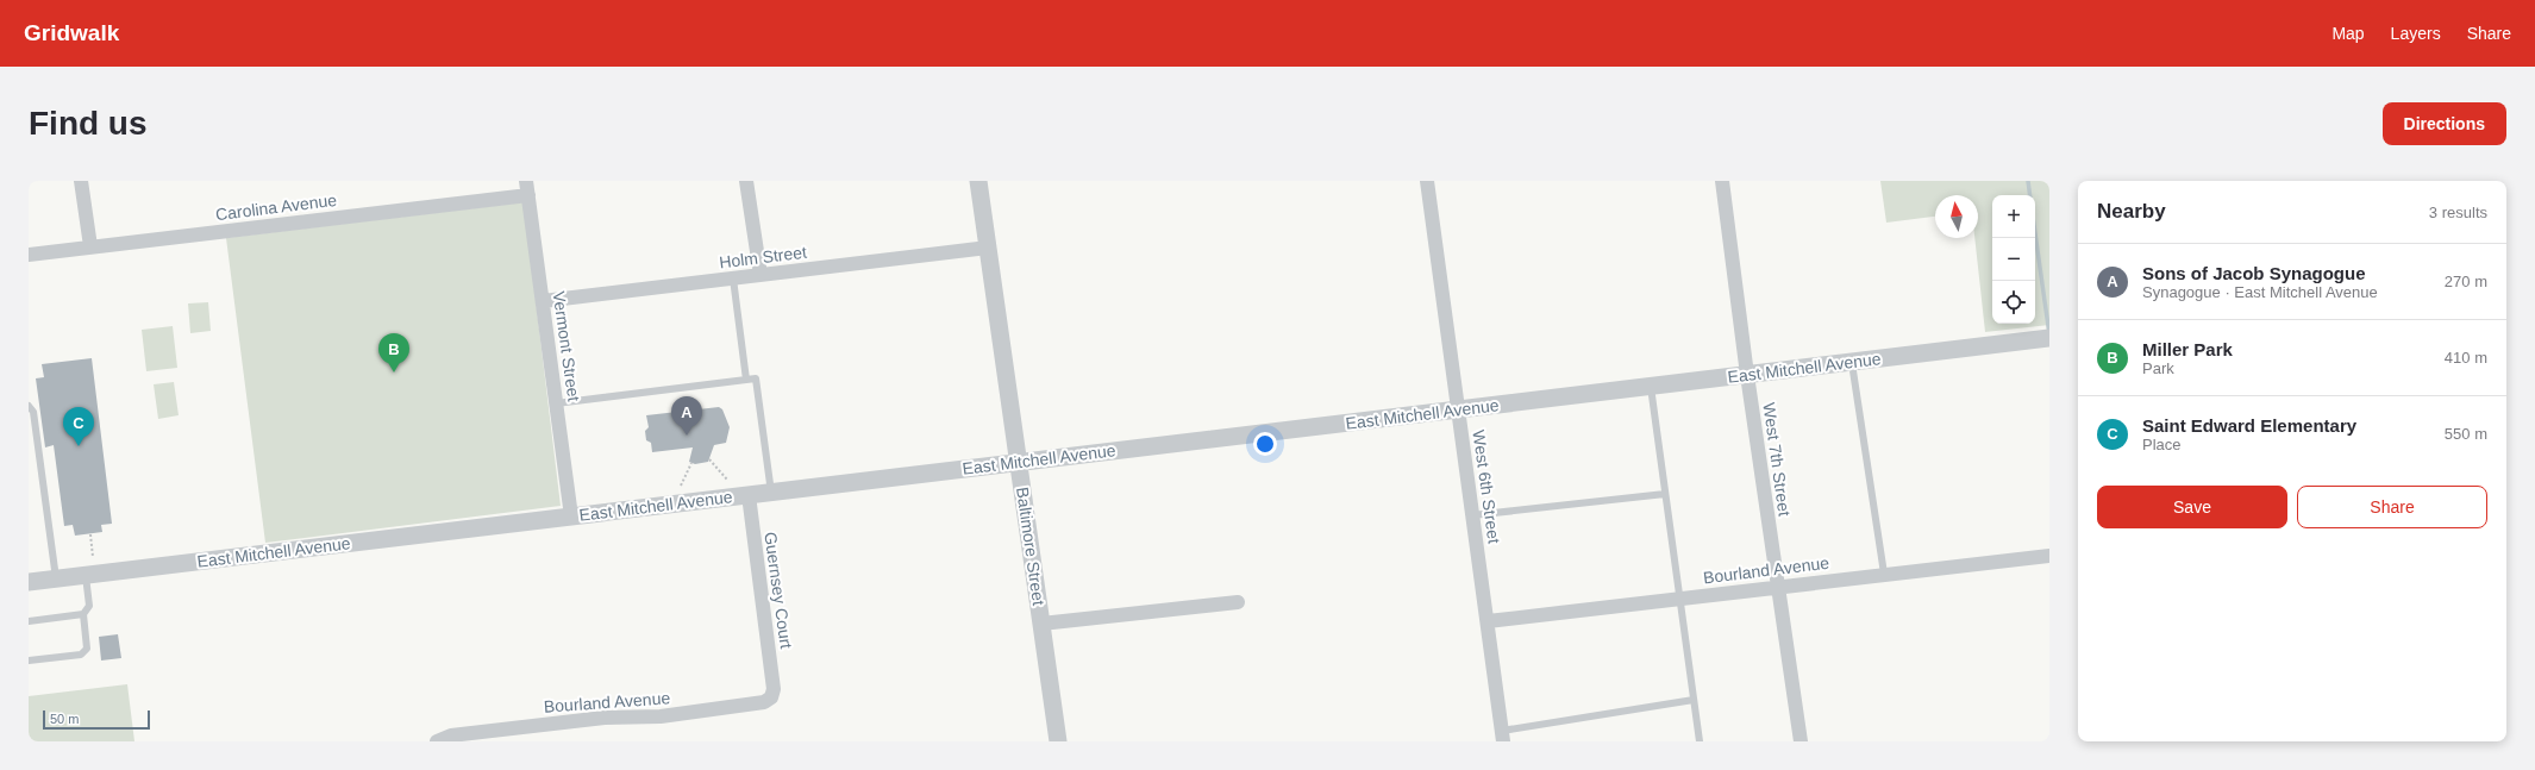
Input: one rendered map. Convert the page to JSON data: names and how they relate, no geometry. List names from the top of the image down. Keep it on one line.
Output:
{"streets":{"street":["Carolina Avenue","Holm Street","Vermont Street","East Mitchell Avenue","West 7th Street","West 6th Street","Baltimore Street","Bourland Avenue","Guernsey Court"]},"crossings":[["Carolina Avenue","Vermont Street"],["Holm Street","Vermont Street"],["Holm Street","Baltimore Street"],["Vermont Street","East Mitchell Avenue"],["East Mitchell Avenue","West 7th Street"],["East Mitchell Avenue","West 6th Street"],["East Mitchell Avenue","Baltimore Street"],["East Mitchell Avenue","Guernsey Court"],["West 7th Street","Bourland Avenue"],["West 6th Street","Bourland Avenue"],["Bourland Avenue","Guernsey Court"]],"scale_bar":"50 m","north":"top","page":{"header":"Gridwalk","nav":["Map","Layers","Share"],"buttons":["Directions",["Save","Share"]],"title":"Find us","heading":["Nearby","3 results"],"map_buttons":["+","−"],"list":[{"mark":"A","name":"Sons of Jacob Synagogue","note":"Synagogue · East Mitchell Avenue","value":"270 m"},{"mark":"B","name":"Miller Park","note":"Park","value":"410 m"},{"mark":"C","name":"Saint Edward Elementary","note":"Place","value":"550 m"}],"pins":["B","A","C"],"scale":"50 m"}}
